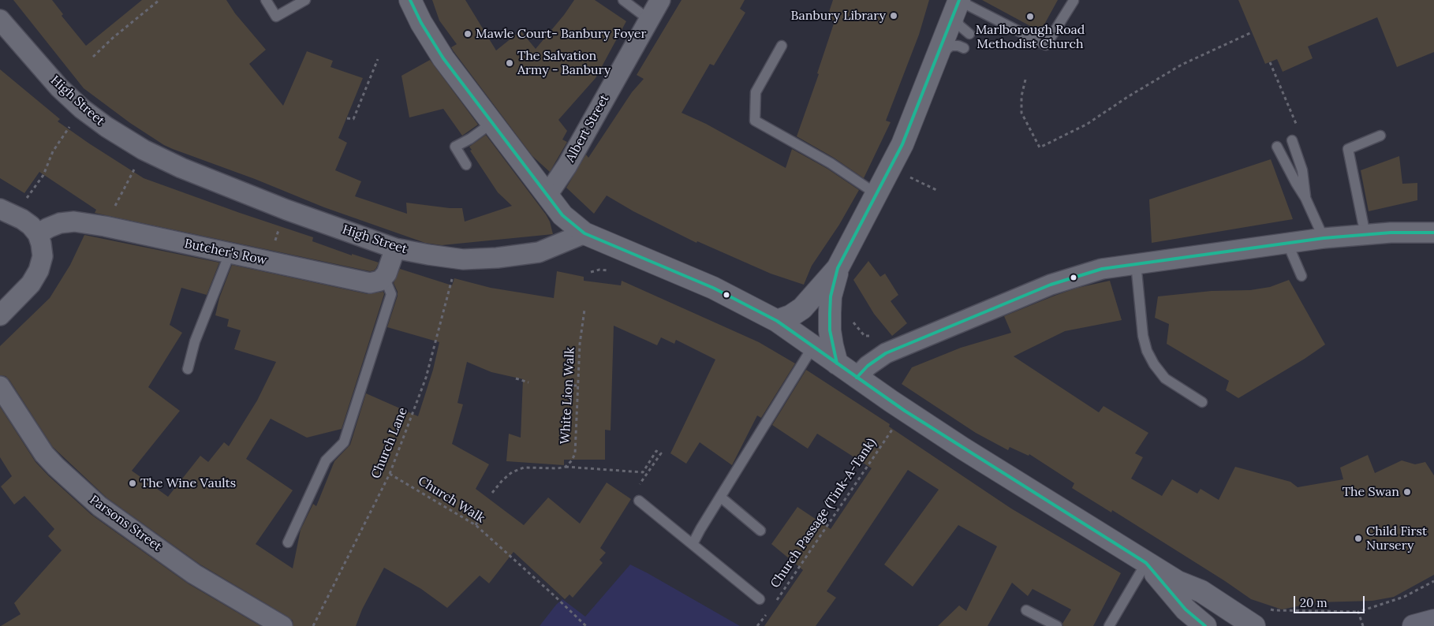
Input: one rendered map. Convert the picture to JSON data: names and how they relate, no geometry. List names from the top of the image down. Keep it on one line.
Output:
{"streets":{"street":["High Street","Albert Street","Butcher's Row","Parsons Street"],"path":["White Lion Walk","Church Lane","Church Walk","Church Passage (Tink-A-Tank)"]},"crossings":[["High Street","Church Lane"],["Church Lane","Church Walk"]],"places":["Banbury Library","Marlborough Road Methodist Church","Mawle Court- Banbury Foyer","The Salvation Army - Banbury","The Wine Vaults","The Swan","Child First Nursery"],"scale_bar":"20 m"}
